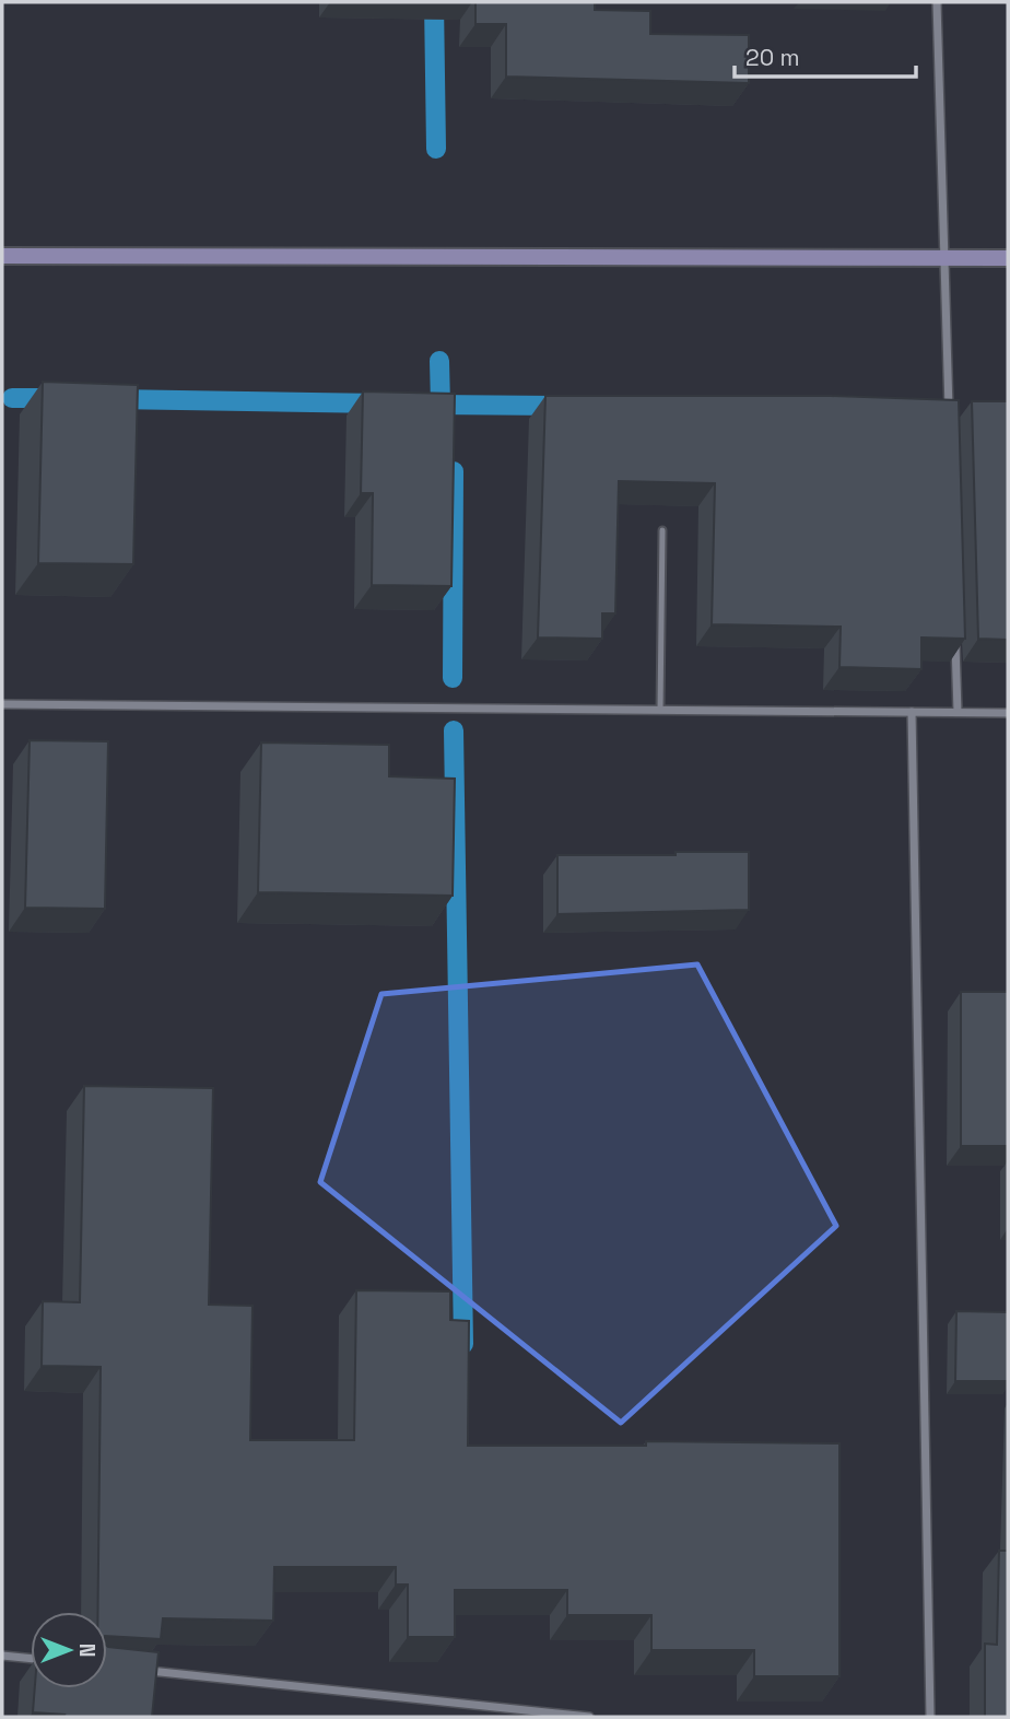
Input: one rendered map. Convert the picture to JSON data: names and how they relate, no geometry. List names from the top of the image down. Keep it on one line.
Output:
{"scale_bar":"20 m","north":"right"}
